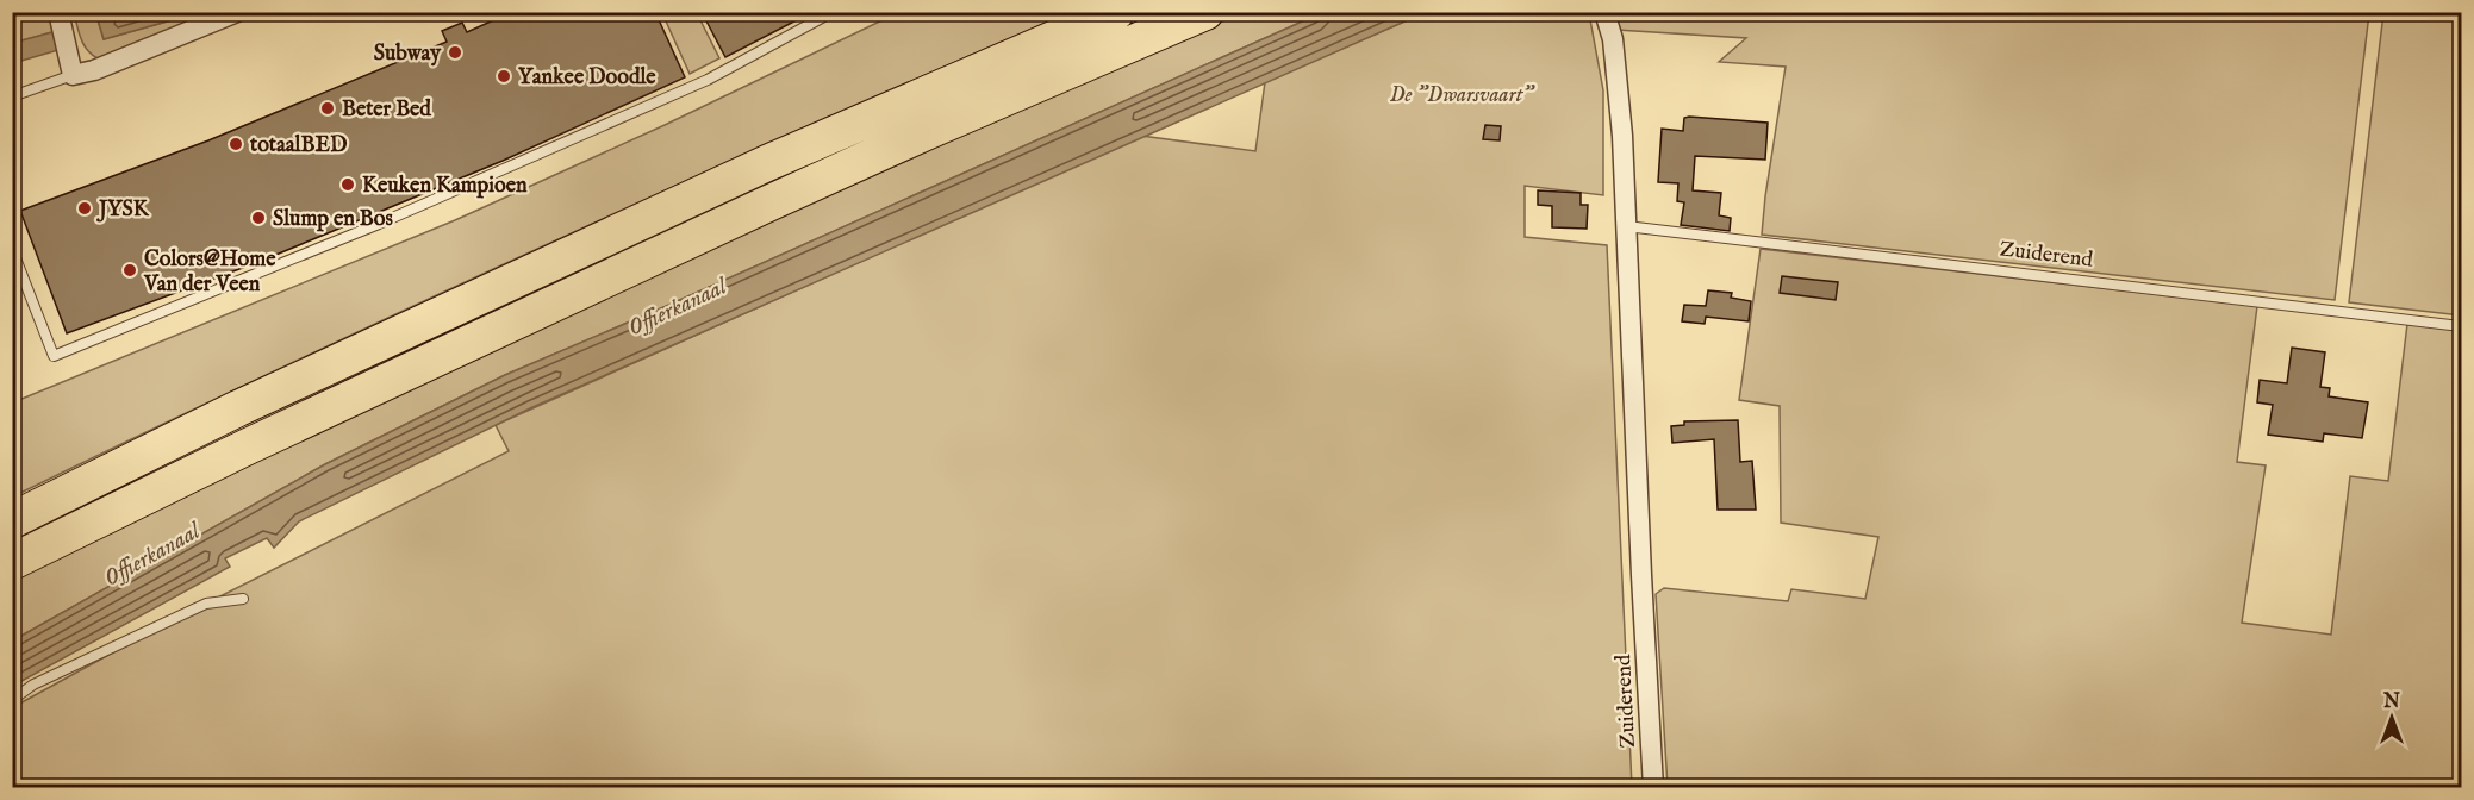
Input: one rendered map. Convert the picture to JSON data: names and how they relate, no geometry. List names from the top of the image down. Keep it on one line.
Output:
{"streets":{"street":["Zuiderend"]},"water":["Offierkanaal"],"parks":["De \"Dwarsvaart\""],"places":["Subway","Yankee Doodle","Beter Bed","totaalBED","Keuken Kampioen","JYSK","Slump en Bos","Colors@Home Van der Veen"],"north":"top"}
